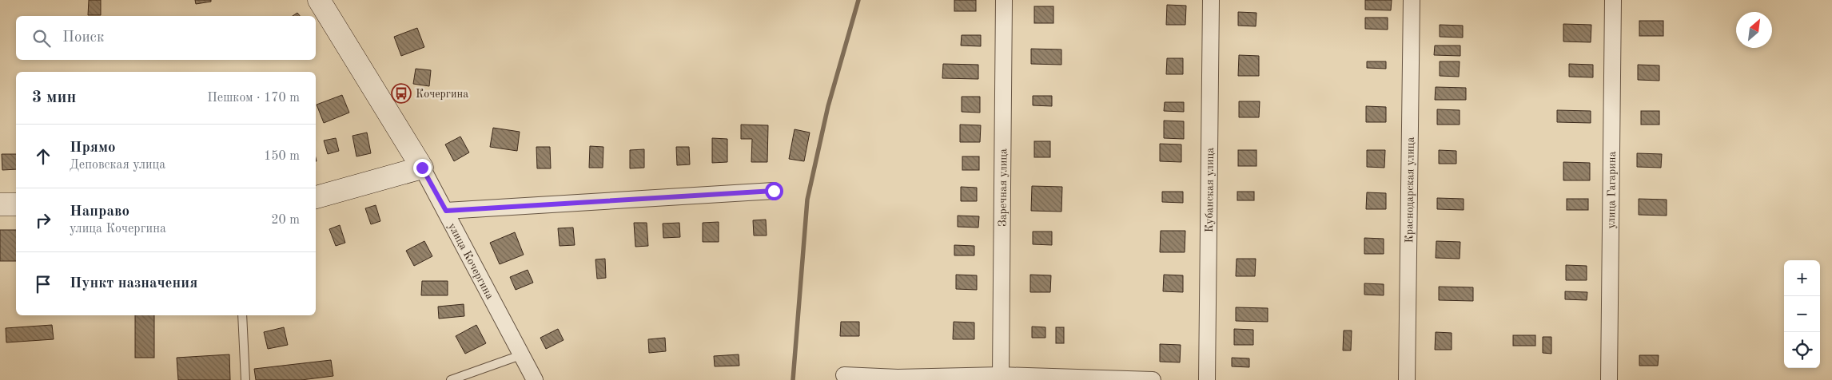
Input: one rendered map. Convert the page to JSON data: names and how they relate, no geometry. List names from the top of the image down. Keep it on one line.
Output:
{"streets":{"street":["Заречная улица","Кубанская улица","Краснодарская улица","улица Гагарина","улица Кочергина"]},"places":{"bus stop":["Кочергина"]},"north":"top right","page":{"search":"Поиск","heading":["3 мин","Пешком · 170 m"],"list":[["Прямо","Деповская улица","150 m"],["Направо","улица Кочергина","20 m"],"Пункт назначения"],"map_buttons":["+","−"]}}
